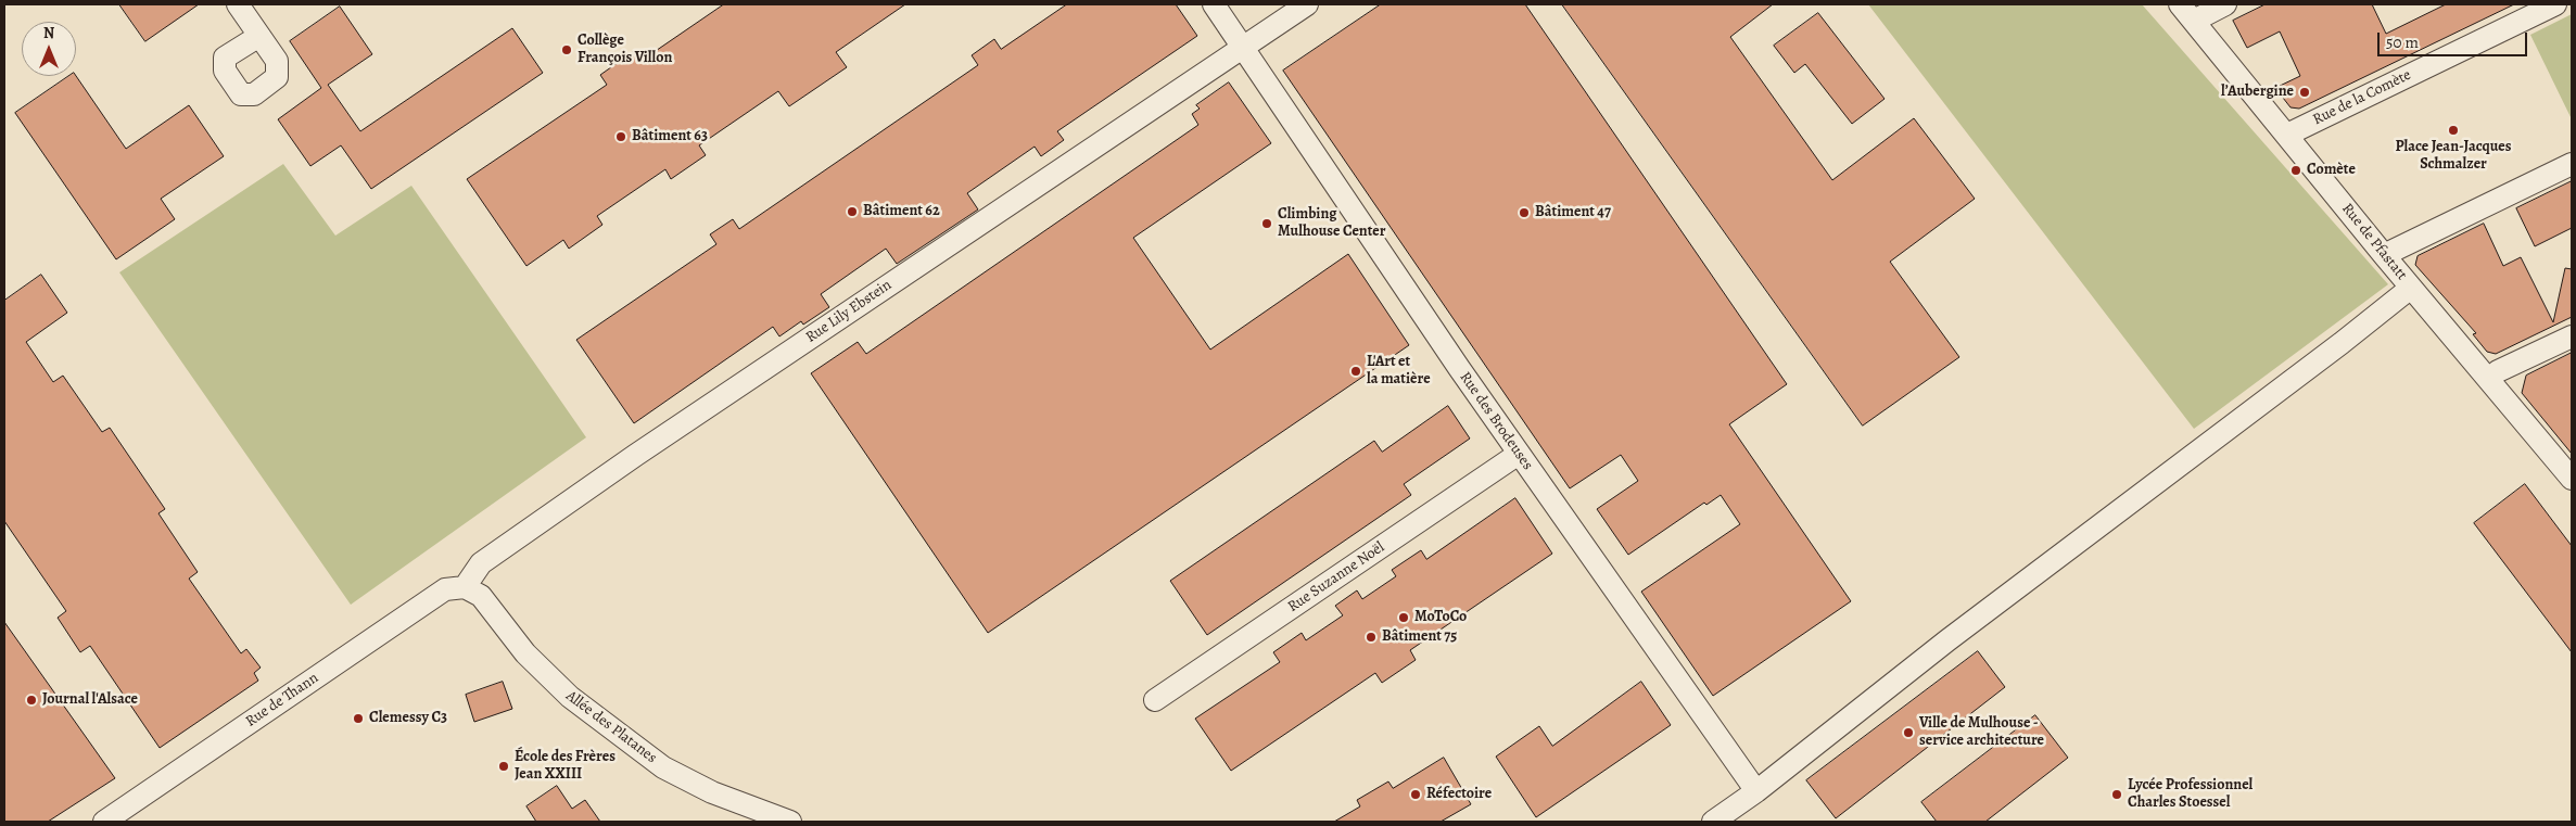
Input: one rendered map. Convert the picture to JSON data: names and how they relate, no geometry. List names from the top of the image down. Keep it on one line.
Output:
{"streets":{"street":["Rue de la Comète","Rue de Pfastatt","Rue Lily Ebstein","Rue des Brodeuses","Rue Suzanne Noël","Rue de Thann","Allée des Platanes"]},"crossings":[["Rue de la Comète","Rue de Pfastatt"],["Rue Lily Ebstein","Rue des Brodeuses"],["Rue Lily Ebstein","Rue de Thann"],["Rue Lily Ebstein","Allée des Platanes"],["Rue des Brodeuses","Rue Suzanne Noël"],["Rue de Thann","Allée des Platanes"]],"places":["Collège François Villon","l’Aubergine","Place Jean-Jacques Schmalzer","Bâtiment 63","Comète","Bâtiment 62","Bâtiment 47","Climbing Mulhouse Center","L'Art et la matière","MoToCo","Bâtiment 75","Journal l'Alsace","Clemessy C3","Ville de Mulhouse - service architecture","École des Frères Jean XXIII","Réfectoire","Lycée Professionnel Charles Stoessel"],"scale_bar":"50 m","north":"top"}
